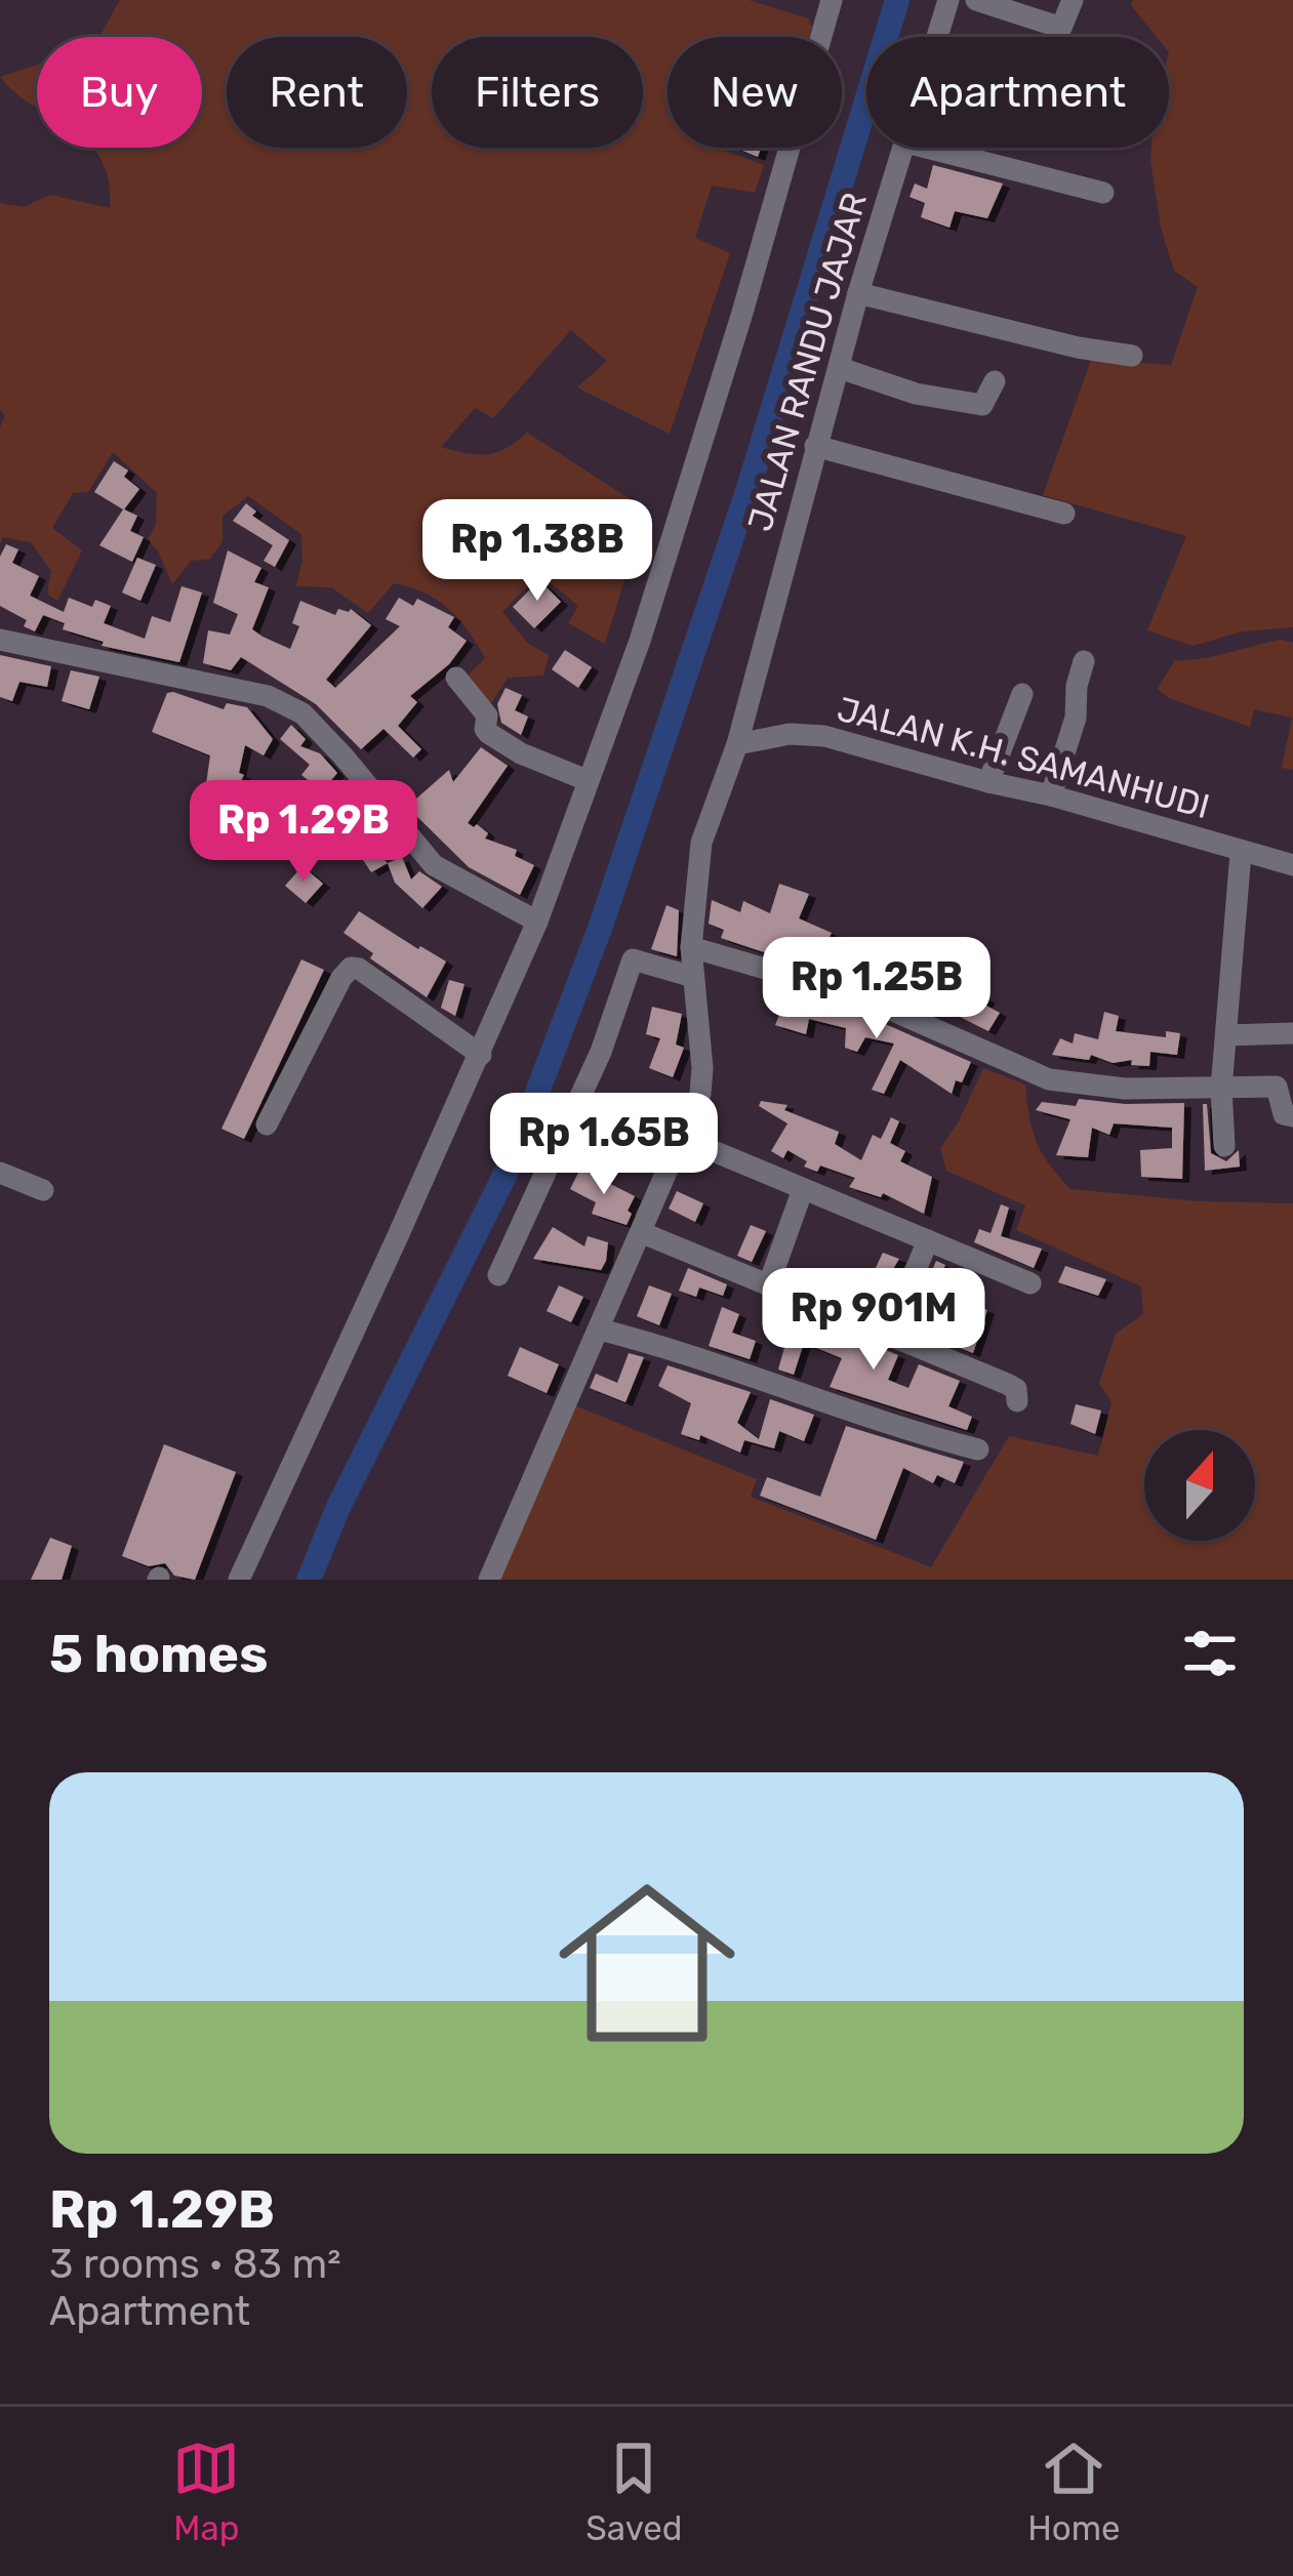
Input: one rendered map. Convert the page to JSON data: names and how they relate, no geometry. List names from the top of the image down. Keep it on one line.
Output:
{"streets":{"street":["JALAN RANDU JAJAR","JALAN K.H. SAMANHUDI"]},"crossings":[["JALAN RANDU JAJAR","JALAN K.H. SAMANHUDI"]],"north":"top","page":{"chip":["Buy","Rent","Filters","New","Apartment"],"price":["Rp 1.38B","Rp 1.29B","Rp 1.25B","Rp 1.65B","Rp 901M"],"heading":"5 homes","list":[{"name":"Rp 1.29B","note":"3 rooms · 83 m² · Apartment"}],"tabs":["Map","Saved","Home"]}}
